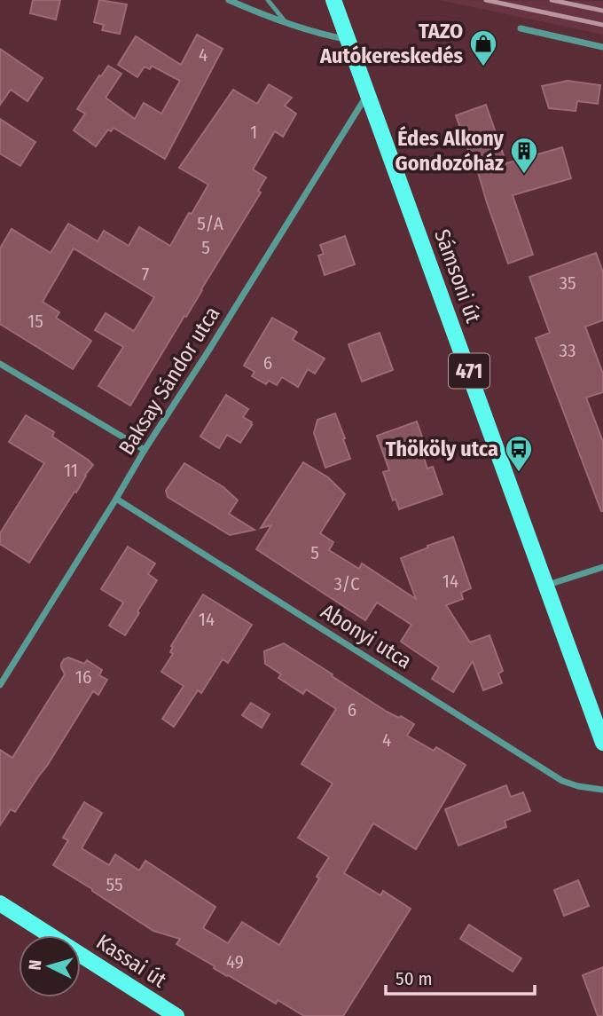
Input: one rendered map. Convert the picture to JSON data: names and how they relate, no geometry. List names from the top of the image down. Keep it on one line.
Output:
{"streets":{"main road":["Sámsoni út","471","Kassai út"],"street":["Baksay Sándor utca","Abonyi utca"]},"crossings":[["Sámsoni út","Baksay Sándor utca"],["Baksay Sándor utca","Abonyi utca"]],"places":{"shop":["TAZO Autókereskedés"],"building":["Édes Alkony Gondozóház"],"bus stop":["Thököly utca"]},"house_numbers":["4","1","5/A","5","7","35","15","33","6","11","5","14","3/C","14","16","6","4","55","49"],"scale_bar":"50 m","north":"left"}
